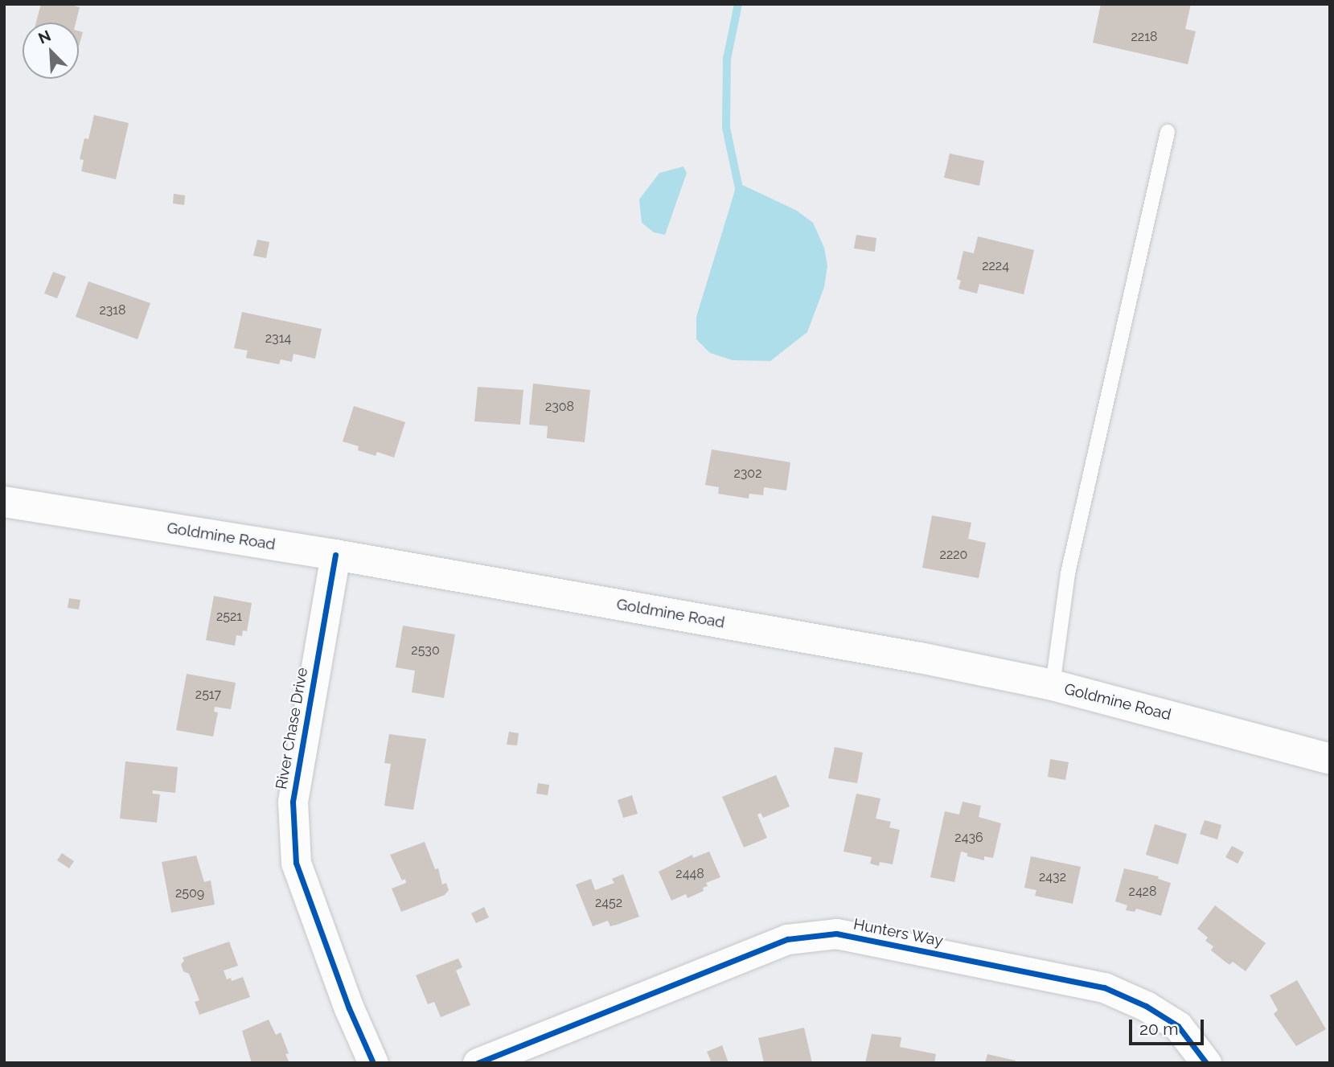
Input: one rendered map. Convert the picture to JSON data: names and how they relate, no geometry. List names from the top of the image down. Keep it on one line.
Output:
{"streets":{"main road":["Goldmine Road"],"street":["River Chase Drive","Hunters Way"]},"crossings":[["Goldmine Road","River Chase Drive"]],"house_numbers":["2218","2224","2318","2314","2308","2302","2220","2521","2530","2517","2436","2448","2432","2428","2509","2452"],"scale_bar":"20 m","north":"top left"}
